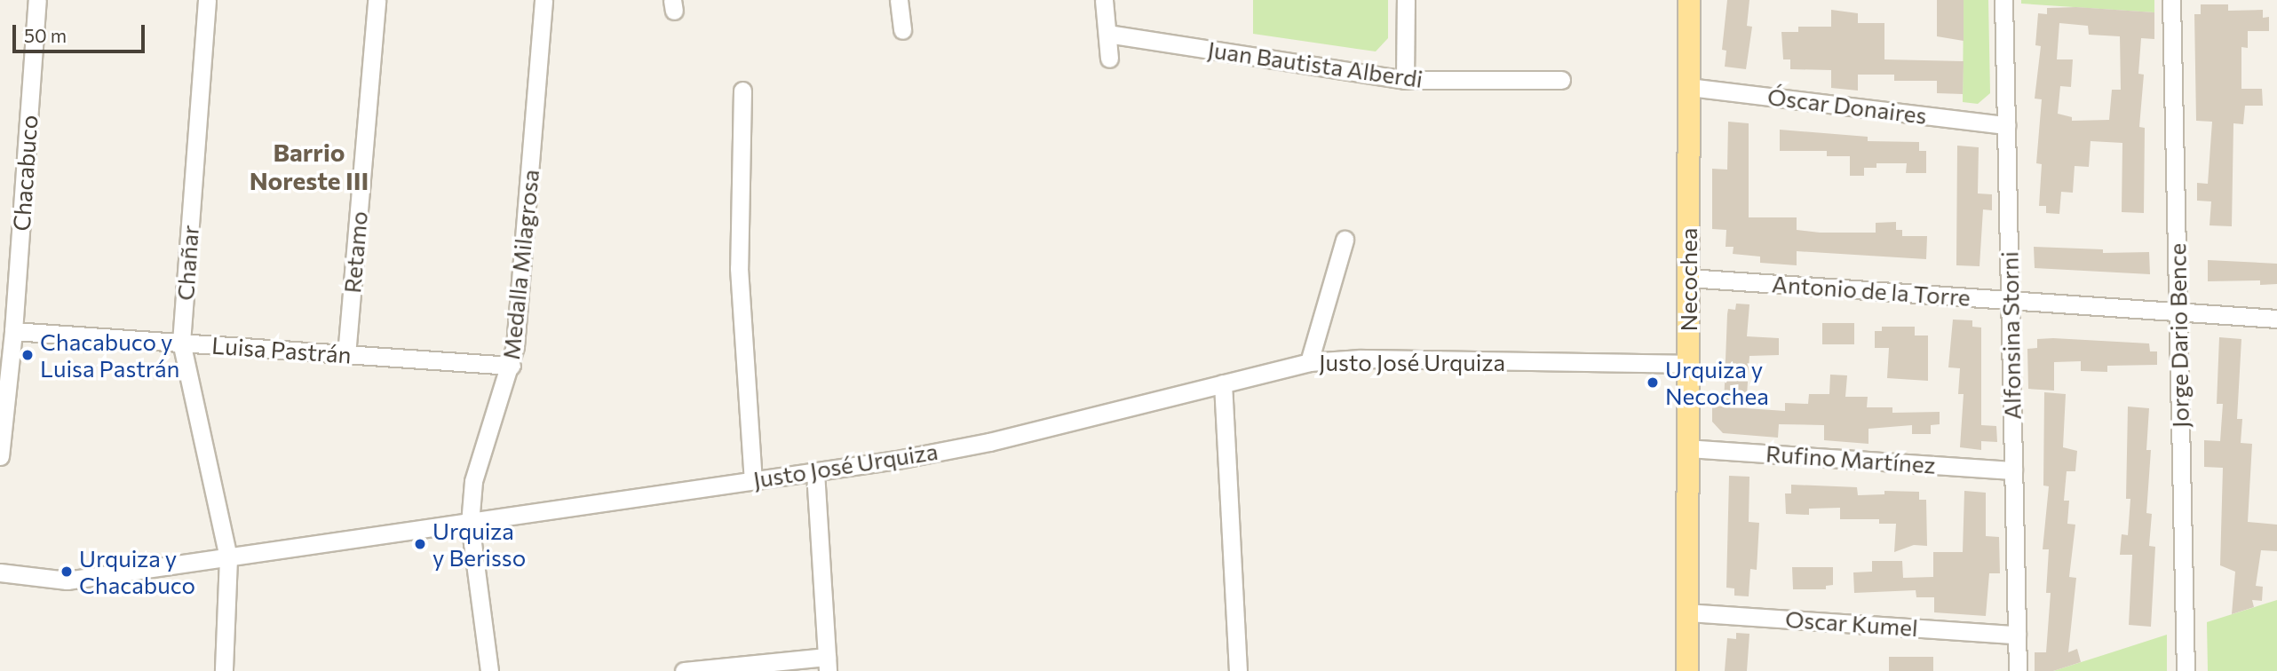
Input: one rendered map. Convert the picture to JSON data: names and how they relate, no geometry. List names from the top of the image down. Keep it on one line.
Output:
{"streets":{"main road":["Necochea"],"street":["Juan Bautista Alberdi","Óscar Donaires","Chacabuco","Retamo","Chañar","Medalla Milagrosa","Antonio de la Torre","Alfonsina Storni","Jorge Dario Bence","Luisa Pastrán","Justo José Urquiza","Rufino Martínez","Oscar Kumel"]},"crossings":[["Óscar Donaires","Necochea"],["Óscar Donaires","Alfonsina Storni"],["Chacabuco","Luisa Pastrán"],["Retamo","Luisa Pastrán"],["Chañar","Luisa Pastrán"],["Chañar","Justo José Urquiza"],["Medalla Milagrosa","Luisa Pastrán"],["Medalla Milagrosa","Justo José Urquiza"],["Necochea","Antonio de la Torre"],["Necochea","Justo José Urquiza"],["Necochea","Rufino Martínez"],["Necochea","Oscar Kumel"],["Antonio de la Torre","Alfonsina Storni"],["Antonio de la Torre","Jorge Dario Bence"],["Alfonsina Storni","Rufino Martínez"],["Alfonsina Storni","Oscar Kumel"]],"districts":["Barrio Noreste III"],"places":["Chacabuco y Luisa Pastrán","Urquiza y Necochea","Urquiza y Berisso","Urquiza y Chacabuco"],"scale_bar":"50 m"}
